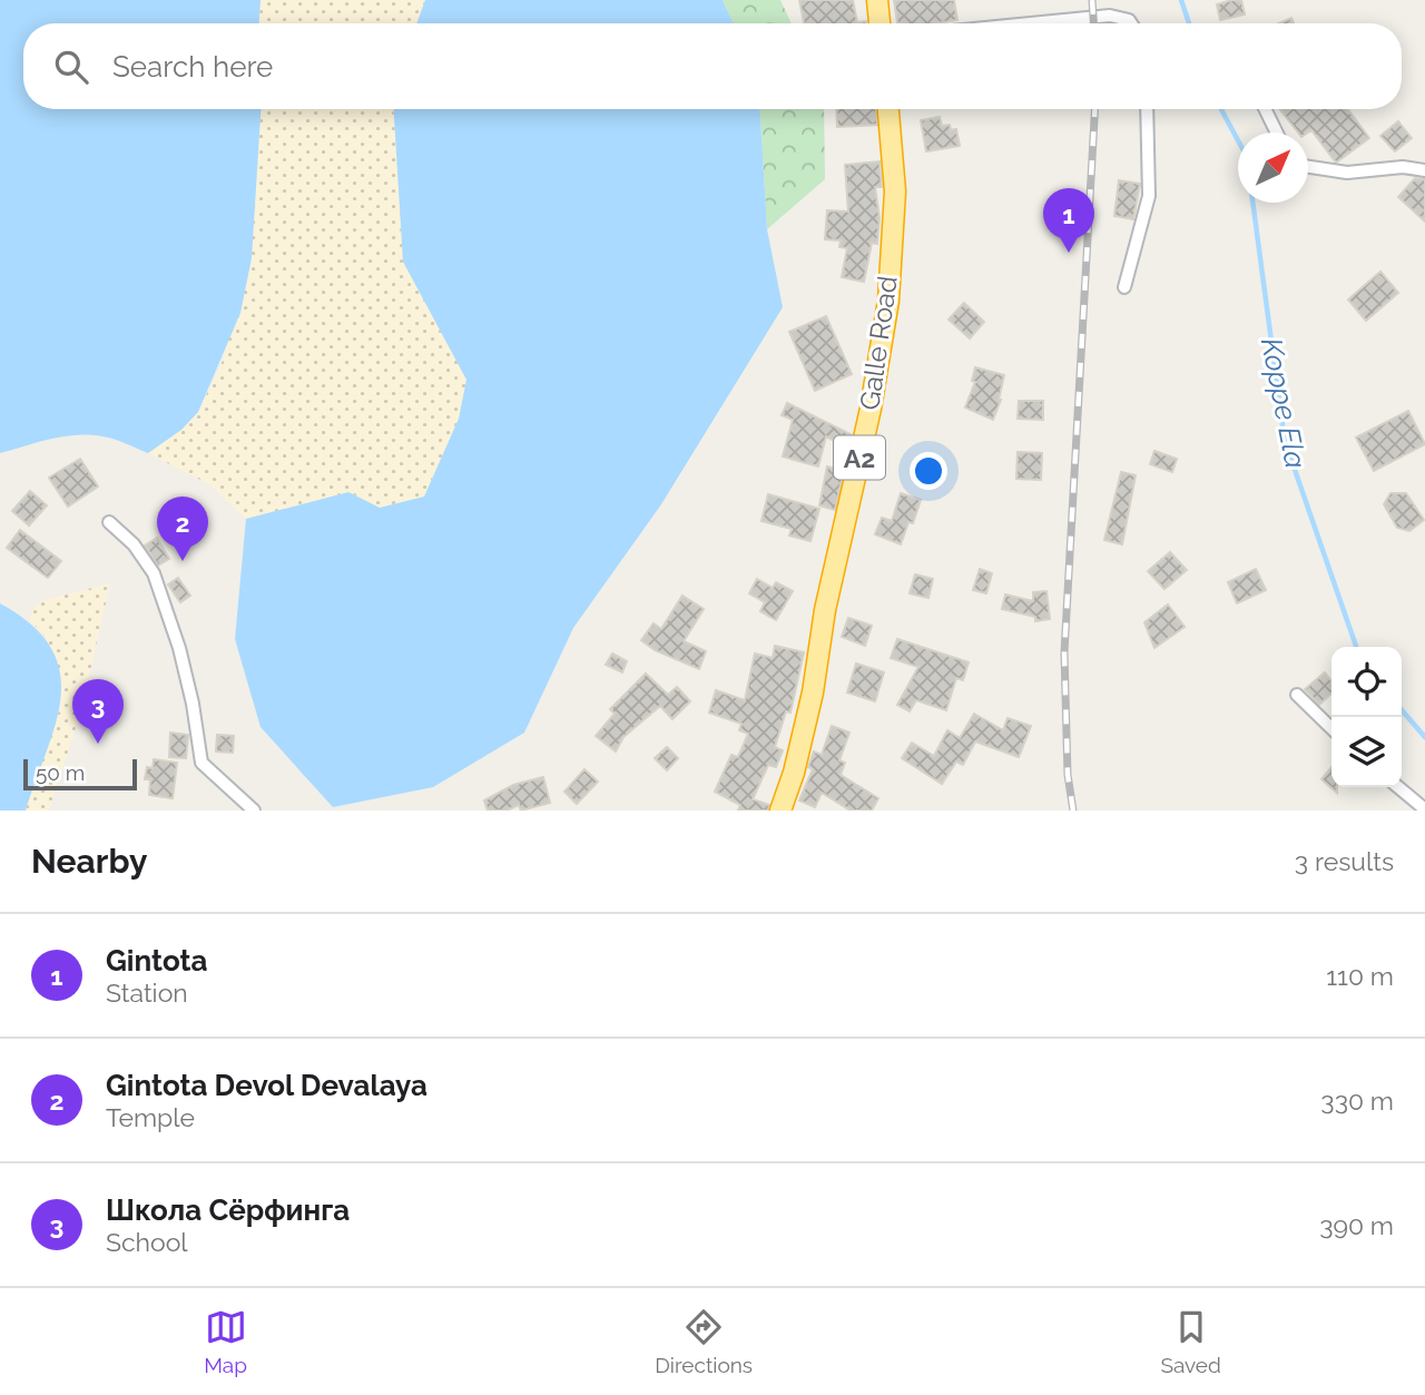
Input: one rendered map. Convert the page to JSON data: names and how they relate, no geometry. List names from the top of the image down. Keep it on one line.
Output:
{"streets":{"highway":["Galle Road","A2"]},"water":["Koppe Ela"],"scale_bar":"50 m","north":"top right","page":{"search":"Search here","pins":["1","2","3"],"scale":"50 m","heading":["Nearby","3 results"],"list":[{"mark":"1","name":"Gintota","note":"Station","value":"110 m"},{"mark":"2","name":"Gintota Devol Devalaya","note":"Temple","value":"330 m"},{"mark":"3","name":"Школа Сёрфинга","note":"School","value":"390 m"}],"nav":["Map","Directions","Saved"]}}
